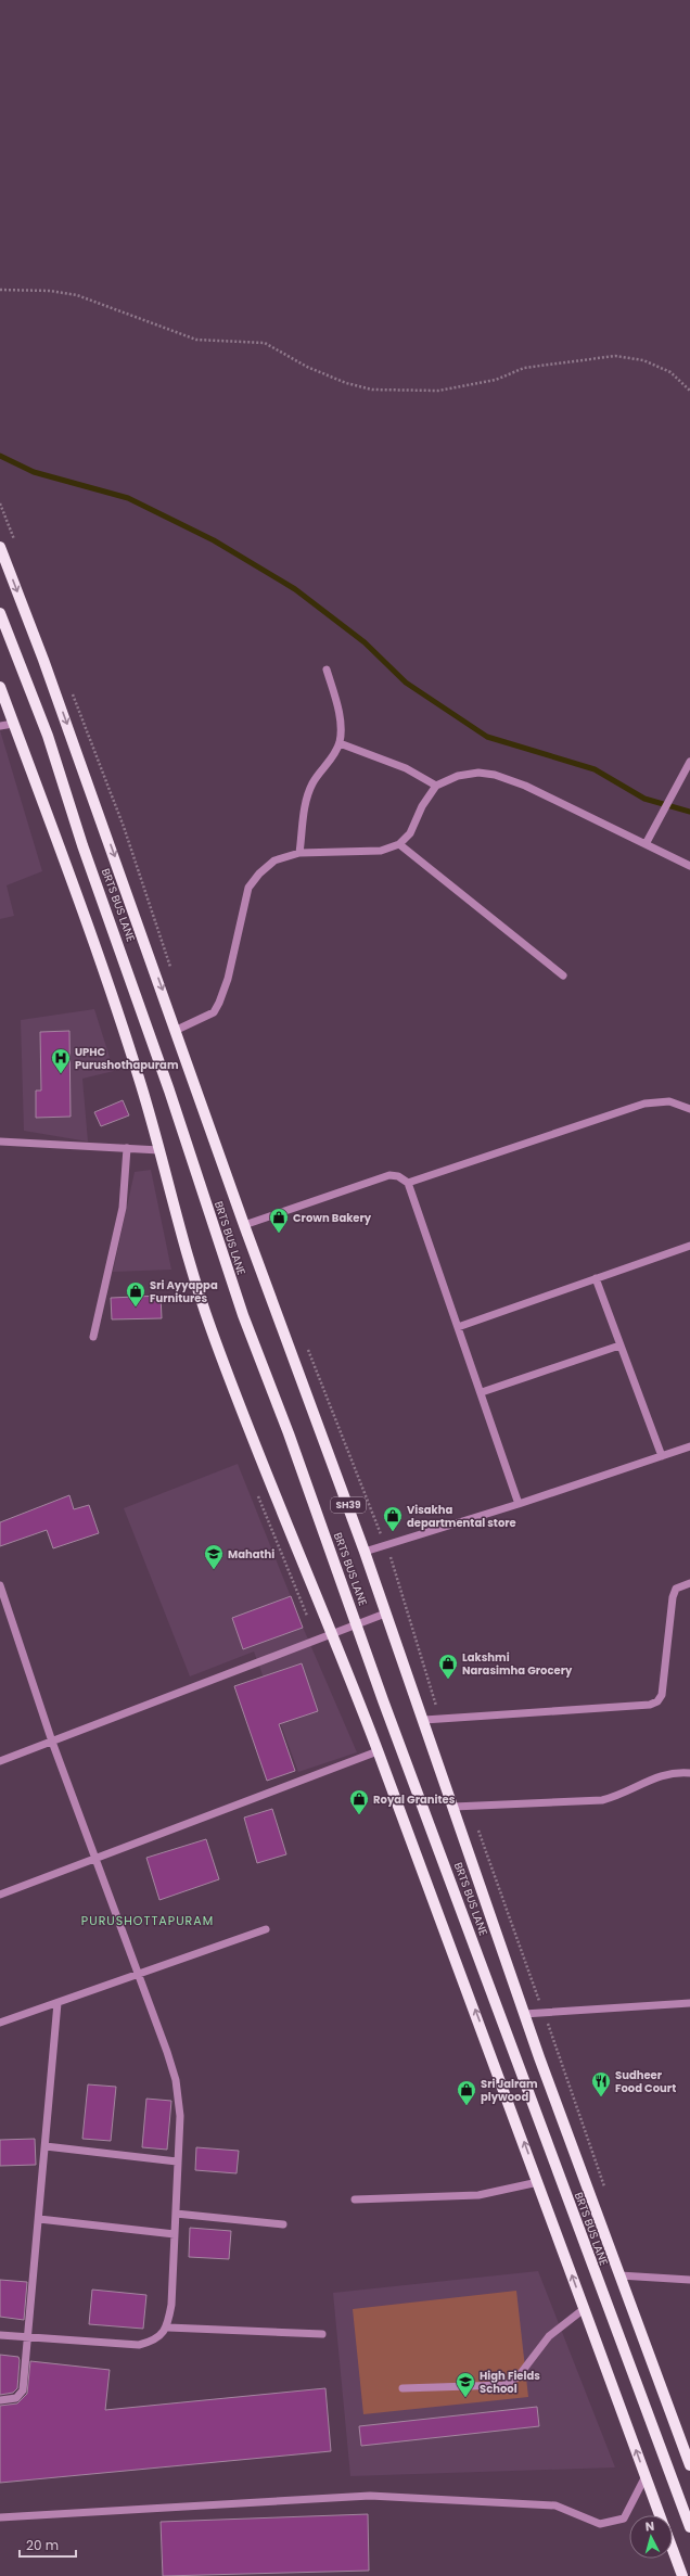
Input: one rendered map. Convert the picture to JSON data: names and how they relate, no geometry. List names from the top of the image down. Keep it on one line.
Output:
{"streets":{"main road":["BRTS BUS LANE","SH39"]},"districts":["PURUSHOTTAPURAM"],"places":{"hospital":["UPHC Purushothapuram"],"shop":["Crown Bakery","Sri Ayyappa Furnitures","Visakha departmental store","Lakshmi Narasimha Grocery","Royal Granites","Sri Jalram plywood"],"school or university":["Mahathi","High Fields School"],"restaurant":["Sudheer Food Court"]},"scale_bar":"20 m","north":"top"}
